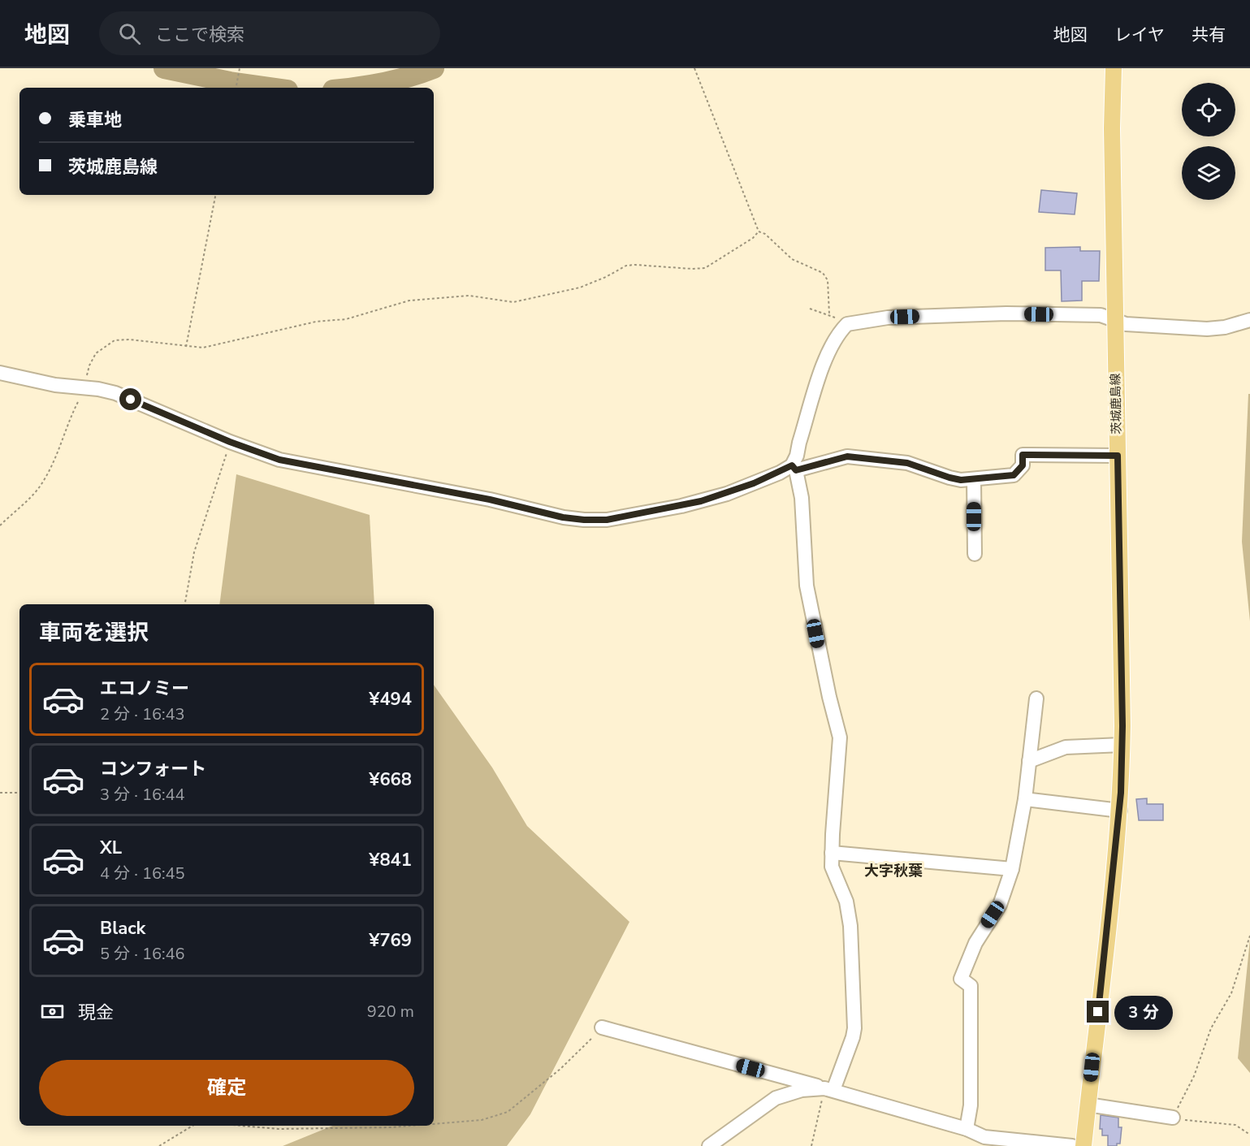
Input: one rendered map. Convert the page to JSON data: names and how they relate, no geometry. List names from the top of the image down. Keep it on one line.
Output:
{"streets":{"main road":["茨城鹿島線"]},"districts":["大字秋葉"],"page":{"header":"地図","search":"ここで検索","nav":["地図","レイヤ","共有"],"banner":["乗車地","茨城鹿島線"],"heading":"車両を選択","list":[{"name":"エコノミー","note":"2 分 · 16:43","value":"¥494"},{"name":"コンフォート","note":"3 分 · 16:44","value":"¥668"},{"name":"XL","note":"4 分 · 16:45","value":"¥841"},{"name":"Black","note":"5 分 · 16:46","value":"¥769"}],"pay":["現金","920 m"],"bubble":"3 分","buttons":"確定"}}
